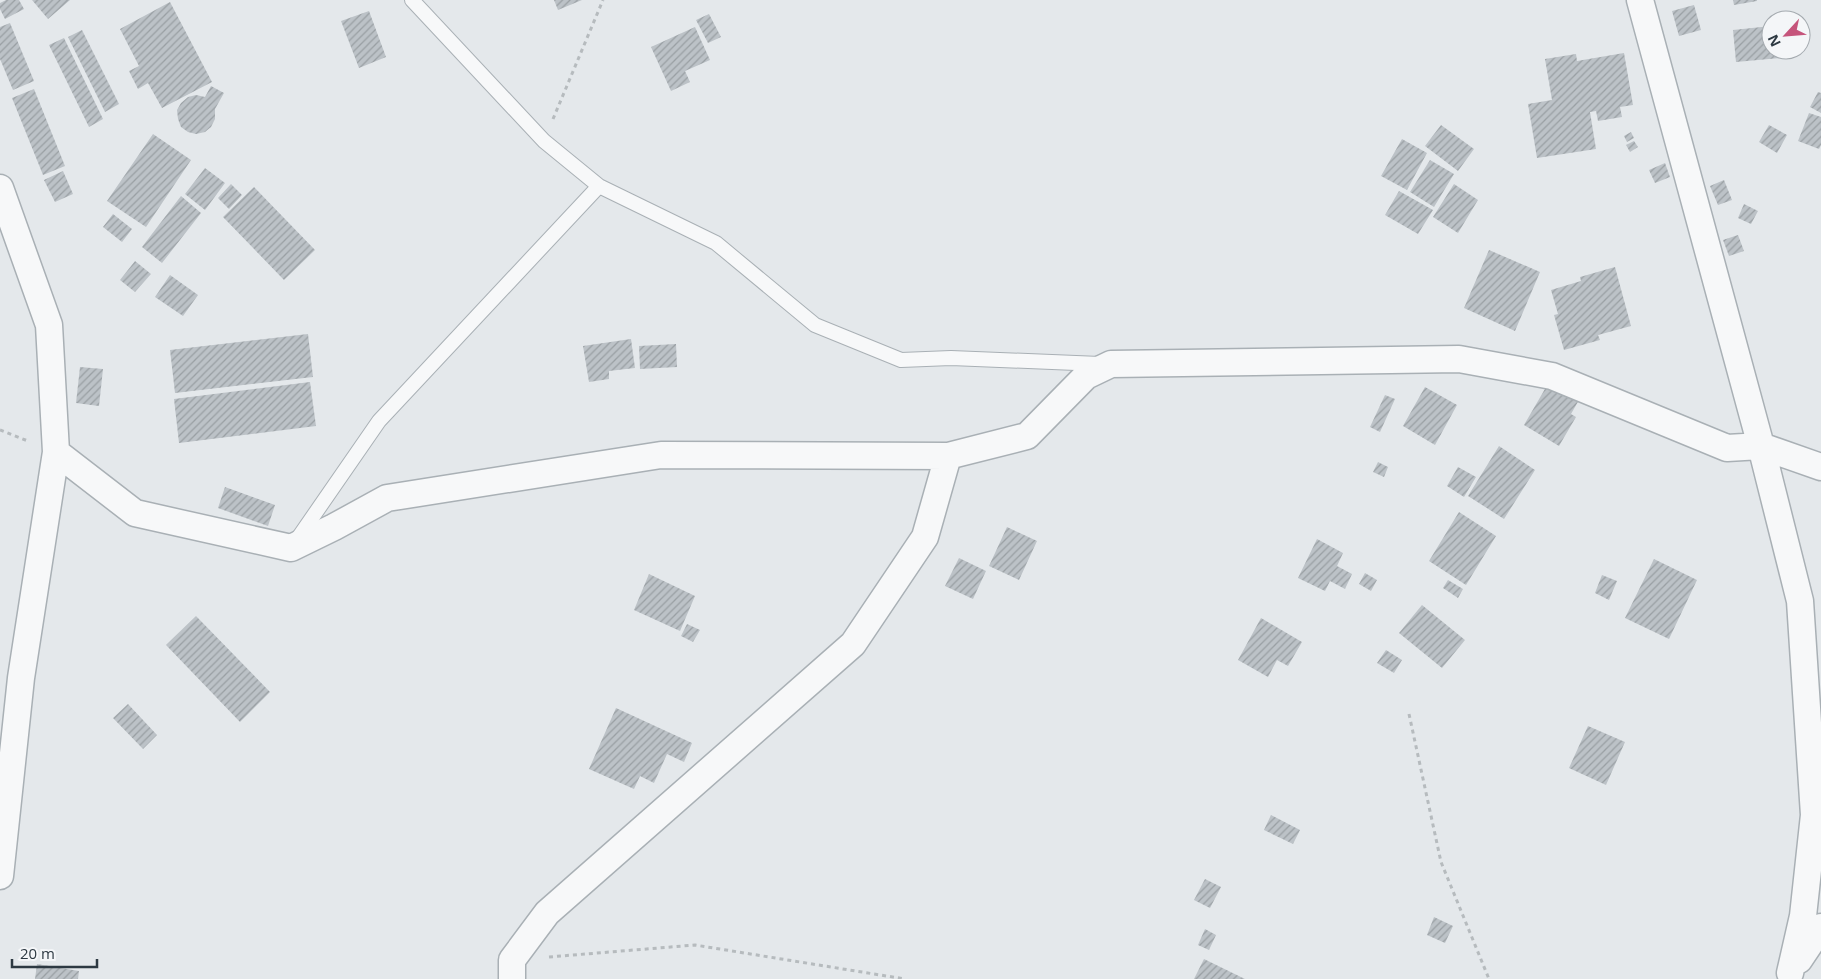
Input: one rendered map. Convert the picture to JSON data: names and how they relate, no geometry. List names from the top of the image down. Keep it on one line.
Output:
{"scale_bar":"20 m","north":"bottom left"}
